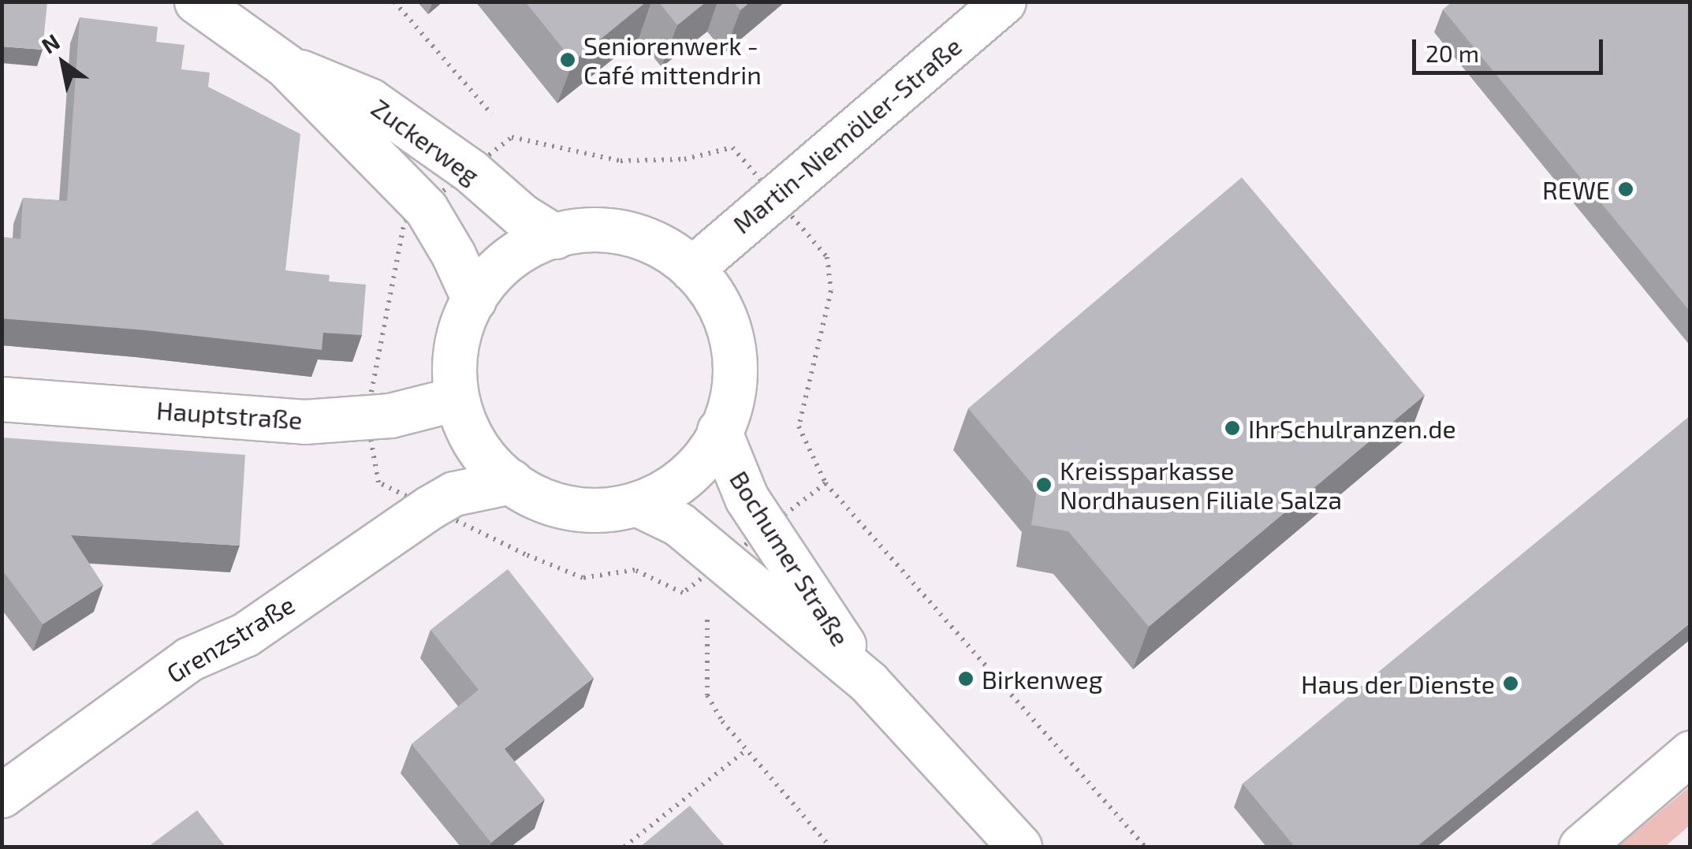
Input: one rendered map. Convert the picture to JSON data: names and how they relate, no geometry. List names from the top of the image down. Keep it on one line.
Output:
{"streets":{"street":["Martin-Niemöller-Straße","Zuckerweg","Hauptstraße","Bochumer Straße","Grenzstraße"]},"crossings":[["Martin-Niemöller-Straße","Zuckerweg"],["Martin-Niemöller-Straße","Hauptstraße"],["Martin-Niemöller-Straße","Bochumer Straße"],["Martin-Niemöller-Straße","Grenzstraße"],["Zuckerweg","Hauptstraße"],["Zuckerweg","Bochumer Straße"],["Zuckerweg","Grenzstraße"],["Hauptstraße","Bochumer Straße"],["Hauptstraße","Grenzstraße"],["Bochumer Straße","Grenzstraße"]],"places":["Seniorenwerk - Café mittendrin","REWE","IhrSchulranzen.de","Kreissparkasse Nordhausen Filiale Salza","Birkenweg","Haus der Dienste"],"scale_bar":"20 m","north":"top left"}
